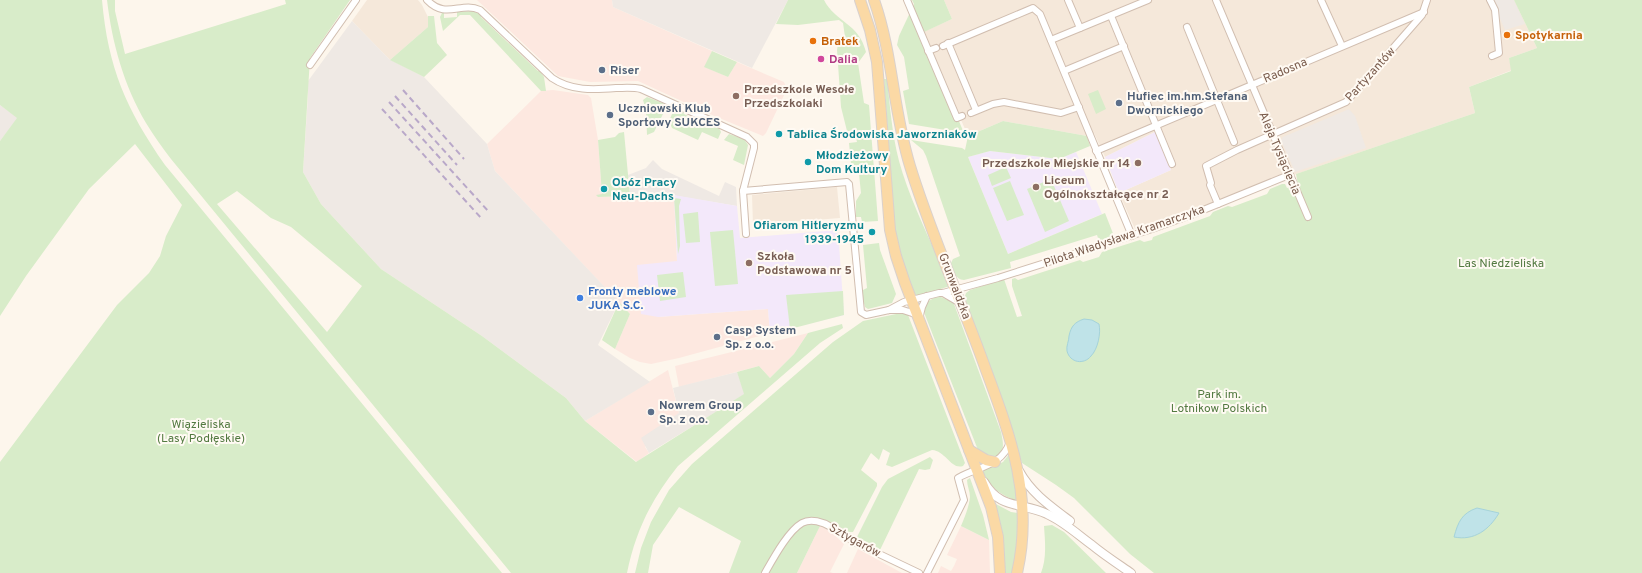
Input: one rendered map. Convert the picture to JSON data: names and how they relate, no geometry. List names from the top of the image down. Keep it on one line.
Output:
{"streets":{"main road":["Grunwaldzka"],"street":["Radosna","Partyzantów","Aleja Tysiąclecia","Pilota Władysława Kramarczyka","Sztygarów"]},"crossings":[["Radosna","Partyzantów"],["Radosna","Aleja Tysiąclecia"],["Partyzantów","Aleja Tysiąclecia"],["Partyzantów","Pilota Władysława Kramarczyka"],["Aleja Tysiąclecia","Pilota Władysława Kramarczyka"],["Pilota Władysława Kramarczyka","Grunwaldzka"]],"parks":["Las Niedzieliska","Park im. Lotnikow Polskich","Wiązieliska (Lasy Podłęskie)"],"places":["Spotykarnia","Bratek","Dalia","Riser","Przedszkole Wesołe Przedszkolaki","Hufiec im.hm.Stefana Dwornickiego","Uczniowski Klub Sportowy SUKCES","Tablica Środowiska Jaworzniaków","Młodzieżowy Dom Kultury","Przedszkole Miejskie nr 14","Liceum Ogólnokształcące nr 2","Obóz Pracy Neu-Dachs","Ofiarom Hitleryzmu 1939-1945","Szkoła Podstawowa nr 5","Fronty meblowe JUKA S.C.","Casp System Sp. z o.o.","Nowrem Group Sp. z o.o."]}
